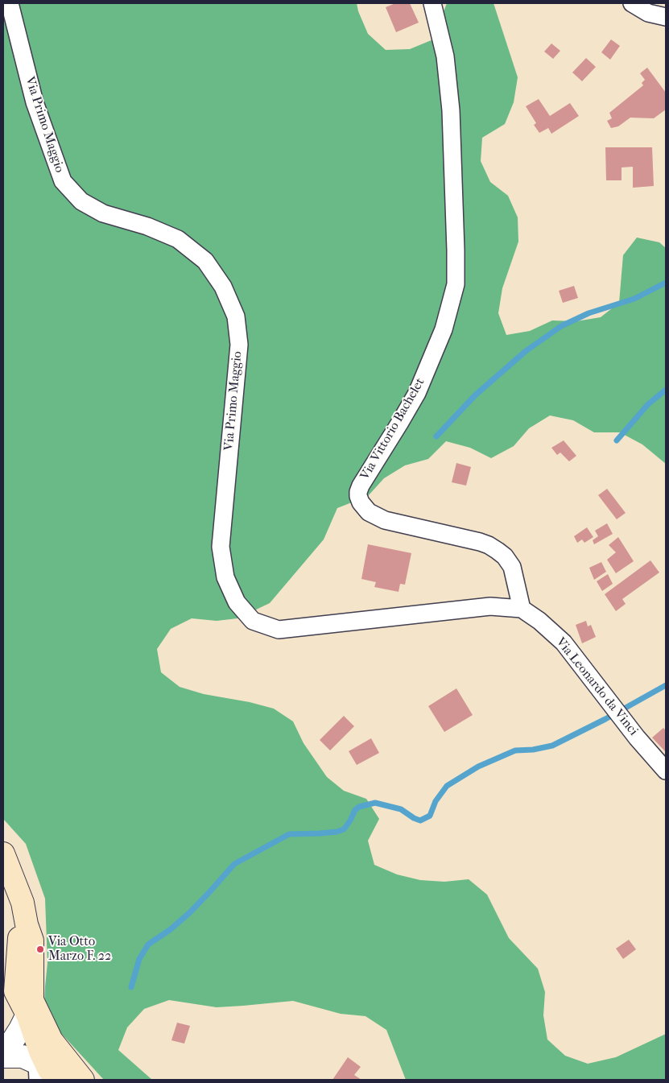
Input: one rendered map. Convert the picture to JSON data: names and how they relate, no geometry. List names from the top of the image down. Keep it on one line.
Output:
{"streets":{"street":["Via Primo Maggio","Via Vittorio Bachelet","Via Leonardo da Vinci"]},"crossings":[["Via Primo Maggio","Via Vittorio Bachelet"],["Via Primo Maggio","Via Leonardo da Vinci"],["Via Vittorio Bachelet","Via Leonardo da Vinci"]],"places":["Via Otto Marzo F. 22"]}
